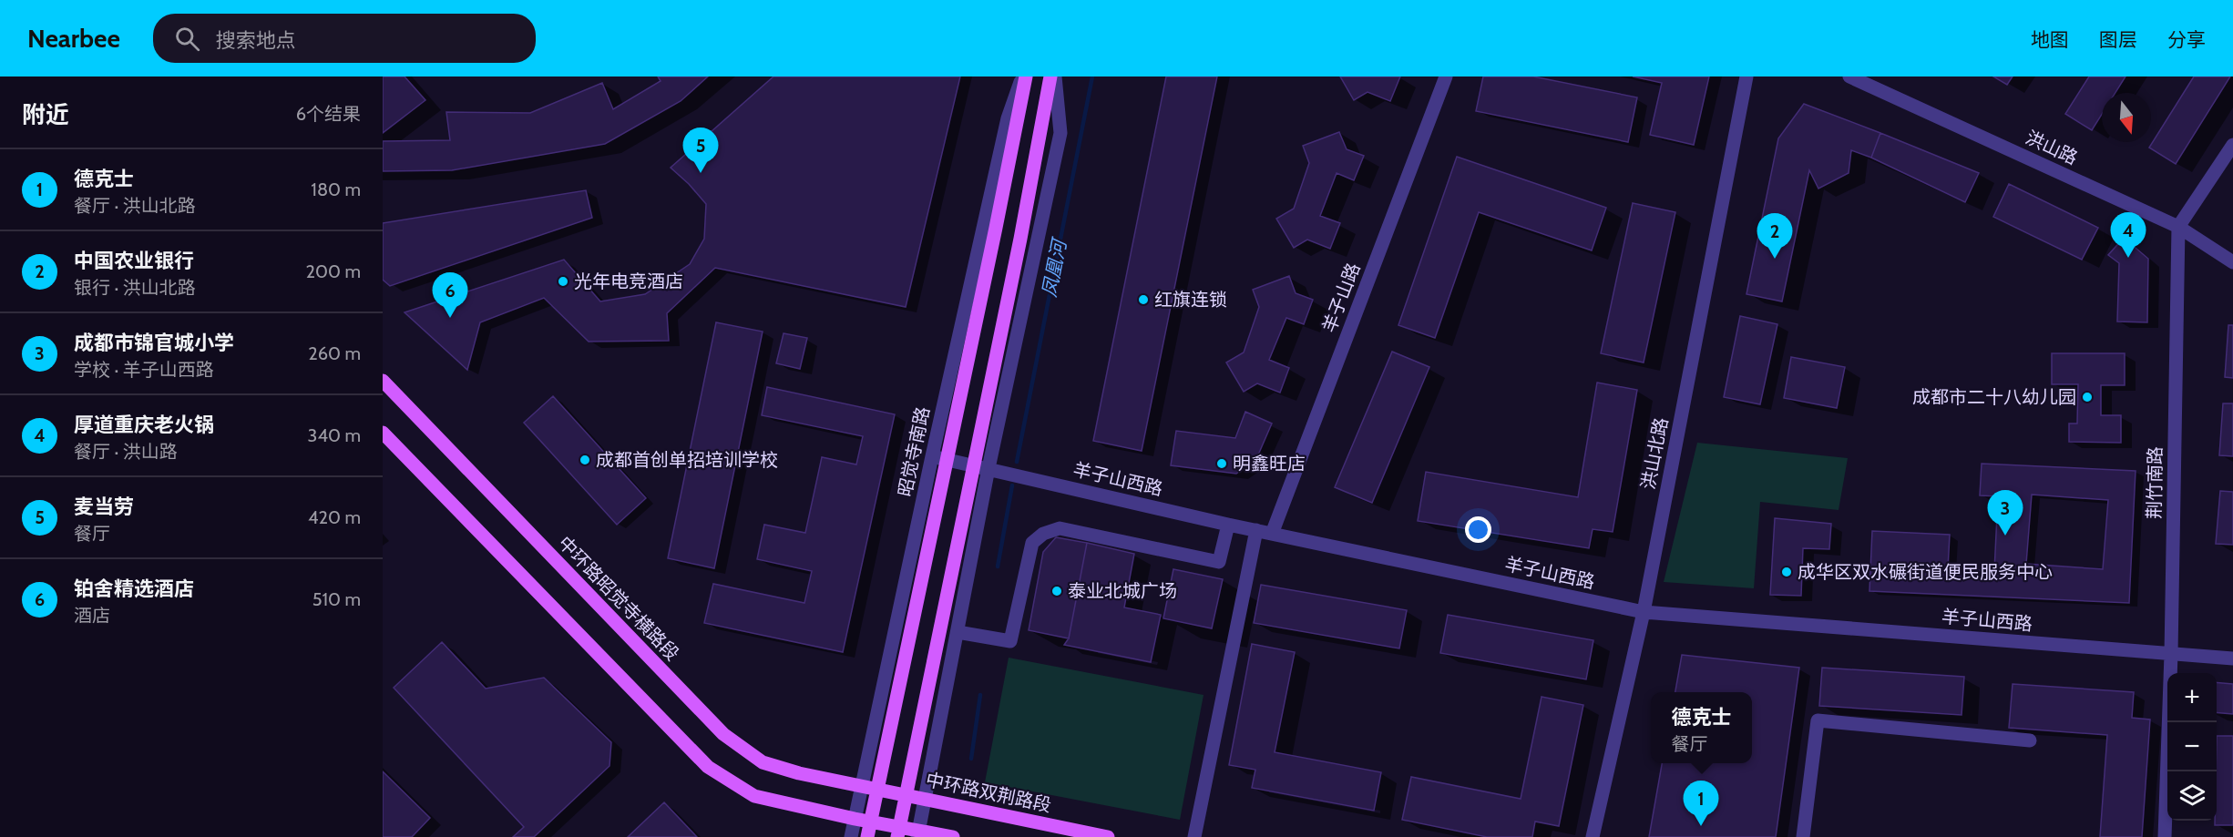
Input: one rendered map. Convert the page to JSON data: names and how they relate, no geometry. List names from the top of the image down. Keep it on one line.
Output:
{"streets":{"main road":["昭觉寺南路","中环路昭觉寺横路段","中环路双荆路段"],"street":["洪山路","羊子山路","洪山北路","羊子山西路","荆竹南路"]},"crossings":[["洪山路","荆竹南路"],["羊子山路","羊子山西路"],["昭觉寺南路","羊子山西路"],["昭觉寺南路","中环路昭觉寺横路段"],["昭觉寺南路","中环路双荆路段"],["洪山北路","羊子山西路"],["羊子山西路","荆竹南路"],["中环路昭觉寺横路段","中环路双荆路段"]],"water":["凤凰河"],"places":["光年电竞酒店","红旗连锁","成都市二十八幼儿园","成都首创单招培训学校","明鑫旺店","成华区双水碾街道便民服务中心","泰业北城广场"],"north":"bottom","page":{"header":"Nearbee","search":"搜索地点","nav":["地图","图层","分享"],"heading":["附近","6个结果"],"pins":["5","4","2","6","3","1"],"list":[{"mark":"1","name":"德克士","note":"餐厅 · 洪山北路","value":"180 m"},{"mark":"2","name":"中国农业银行","note":"银行 · 洪山北路","value":"200 m"},{"mark":"3","name":"成都市锦官城小学","note":"学校 · 羊子山西路","value":"260 m"},{"mark":"4","name":"厚道重庆老火锅","note":"餐厅 · 洪山路","value":"340 m"},{"mark":"5","name":"麦当劳","note":"餐厅","value":"420 m"},{"mark":"6","name":"铂舍精选酒店","note":"酒店","value":"510 m"}],"map_buttons":["+","−"],"popup":["德克士","餐厅"]}}
